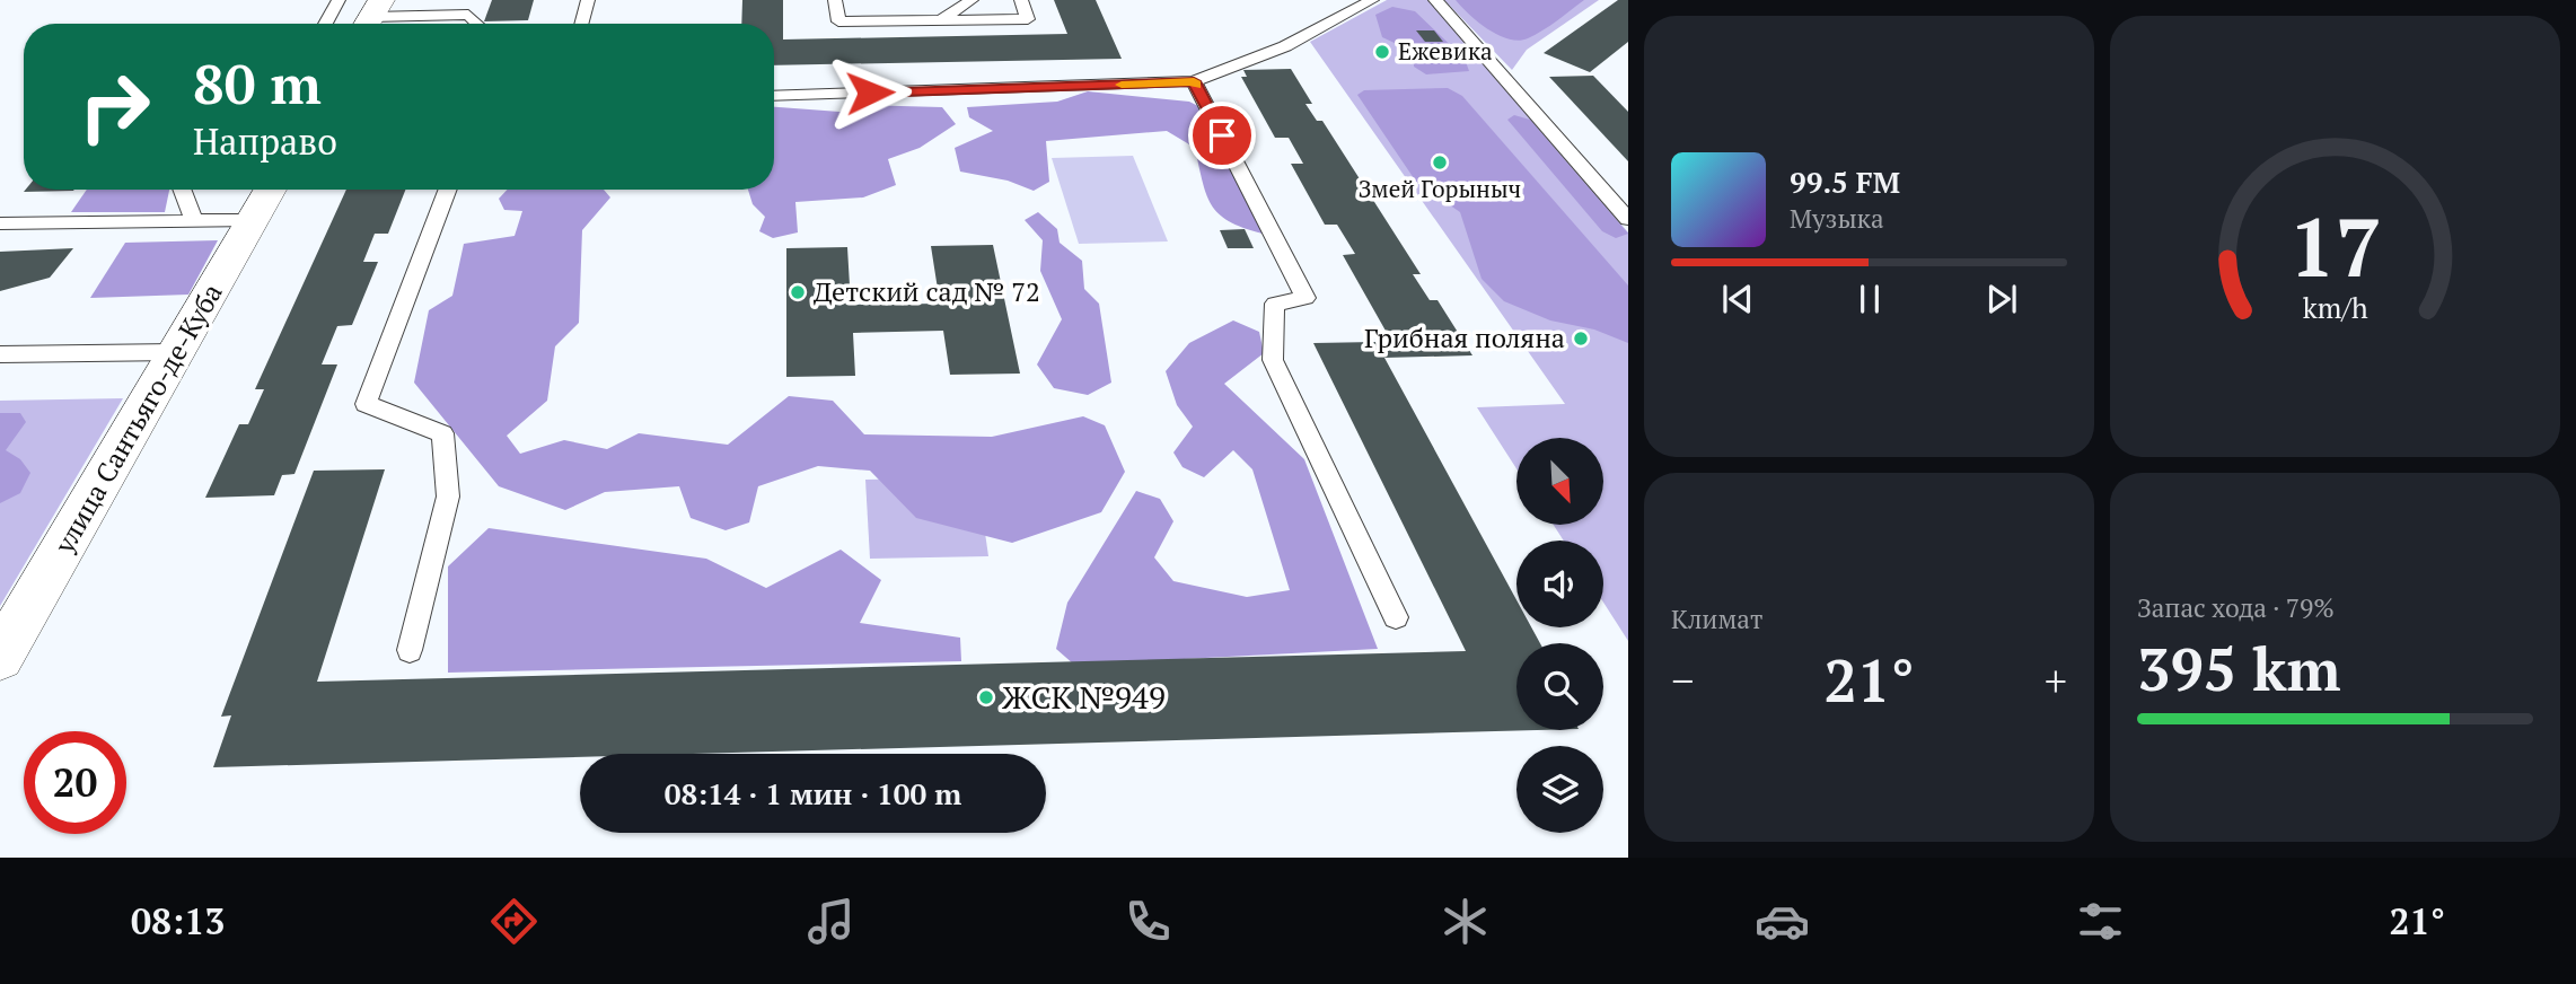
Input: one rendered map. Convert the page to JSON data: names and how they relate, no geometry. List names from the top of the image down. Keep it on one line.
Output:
{"streets":{"street":["улица Сантьяго-де-Куба"]},"places":["Ежевика","Змей Горыныч","Детский сад № 72","Грибная поляна","ЖСК №949"],"north":"bottom right","page":{"turn":["80 m","Направо"],"song":["99.5 FM","Музыка"],"tile":["Климат",["Запас хода · 79%","395 km"]],"heat":["−","21°","+"],"limit":"20","trip":"08:14 · 1 мин · 100 m","tabs":["08:13","21°"],"gauge":["17","km/h"]}}
